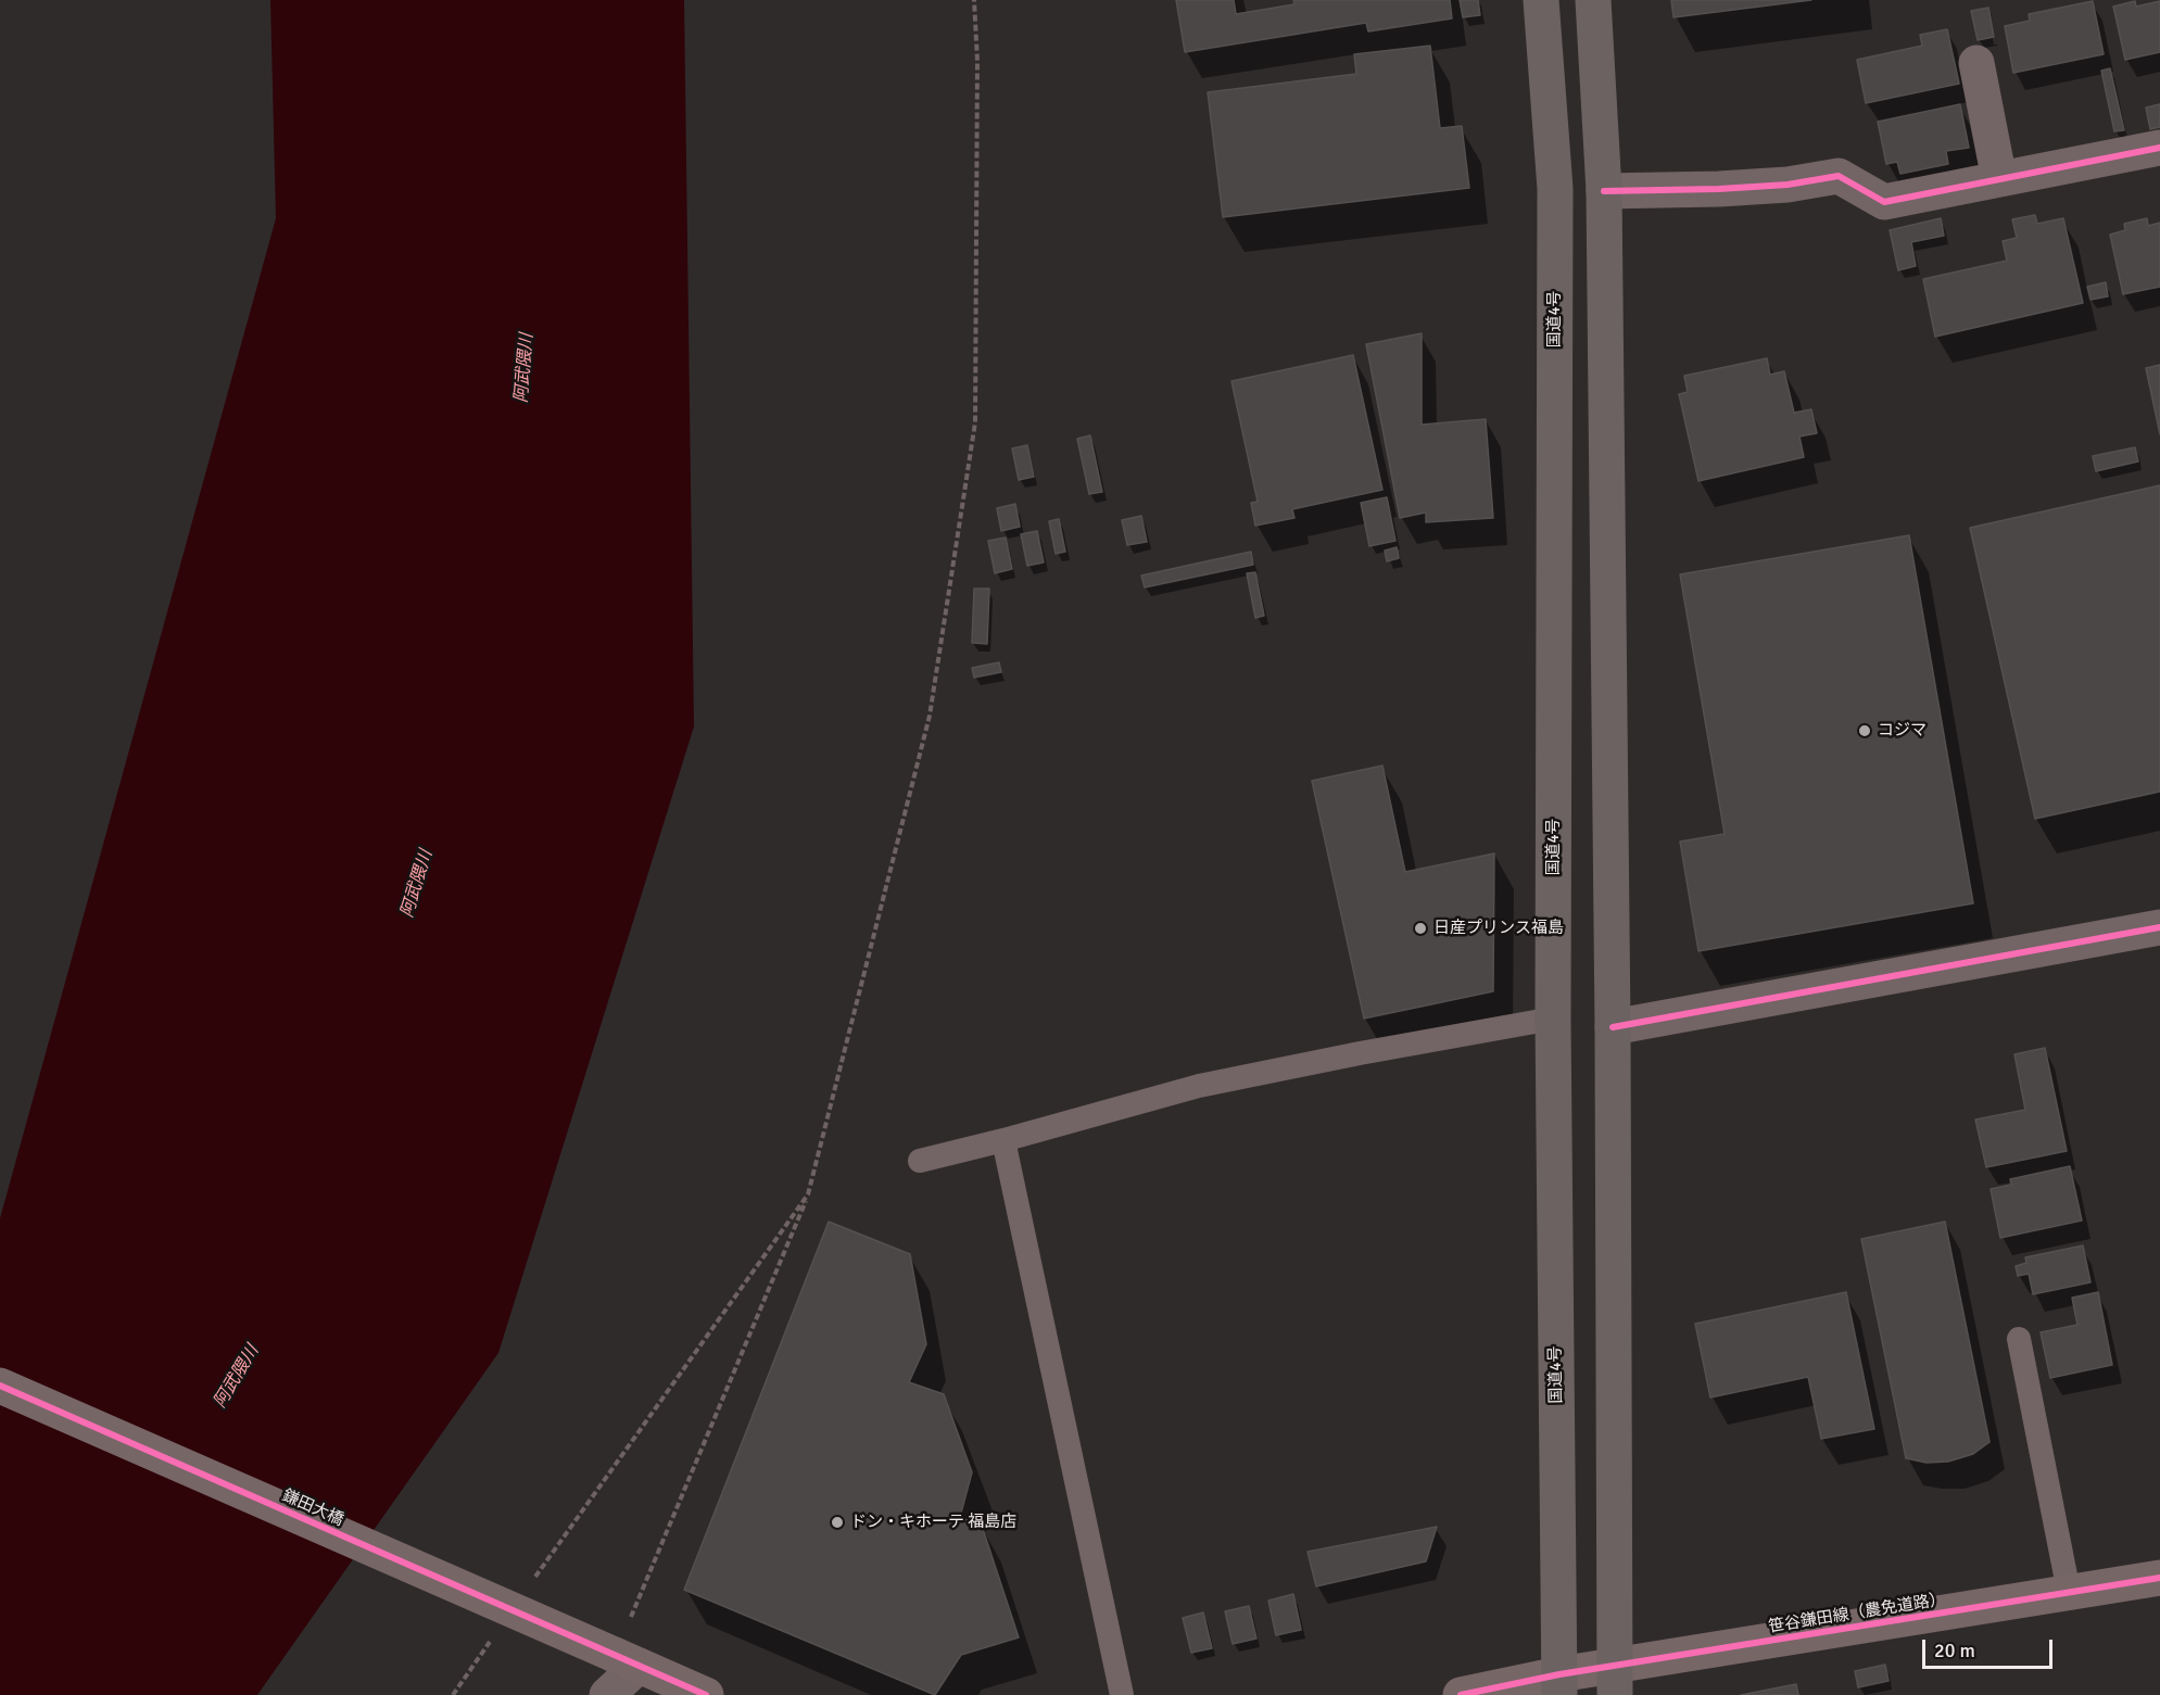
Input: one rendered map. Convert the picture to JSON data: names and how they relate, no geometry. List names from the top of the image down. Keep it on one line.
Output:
{"streets":{"highway":["国道4号"],"street":["鎌田大橋","笹谷鎌田線（農免道路）"]},"crossings":[["国道4号","笹谷鎌田線（農免道路）"]],"water":["阿武隈川"],"places":["コジマ","日産プリンス福島","ドン・キホーテ 福島店"],"scale_bar":"20 m"}
